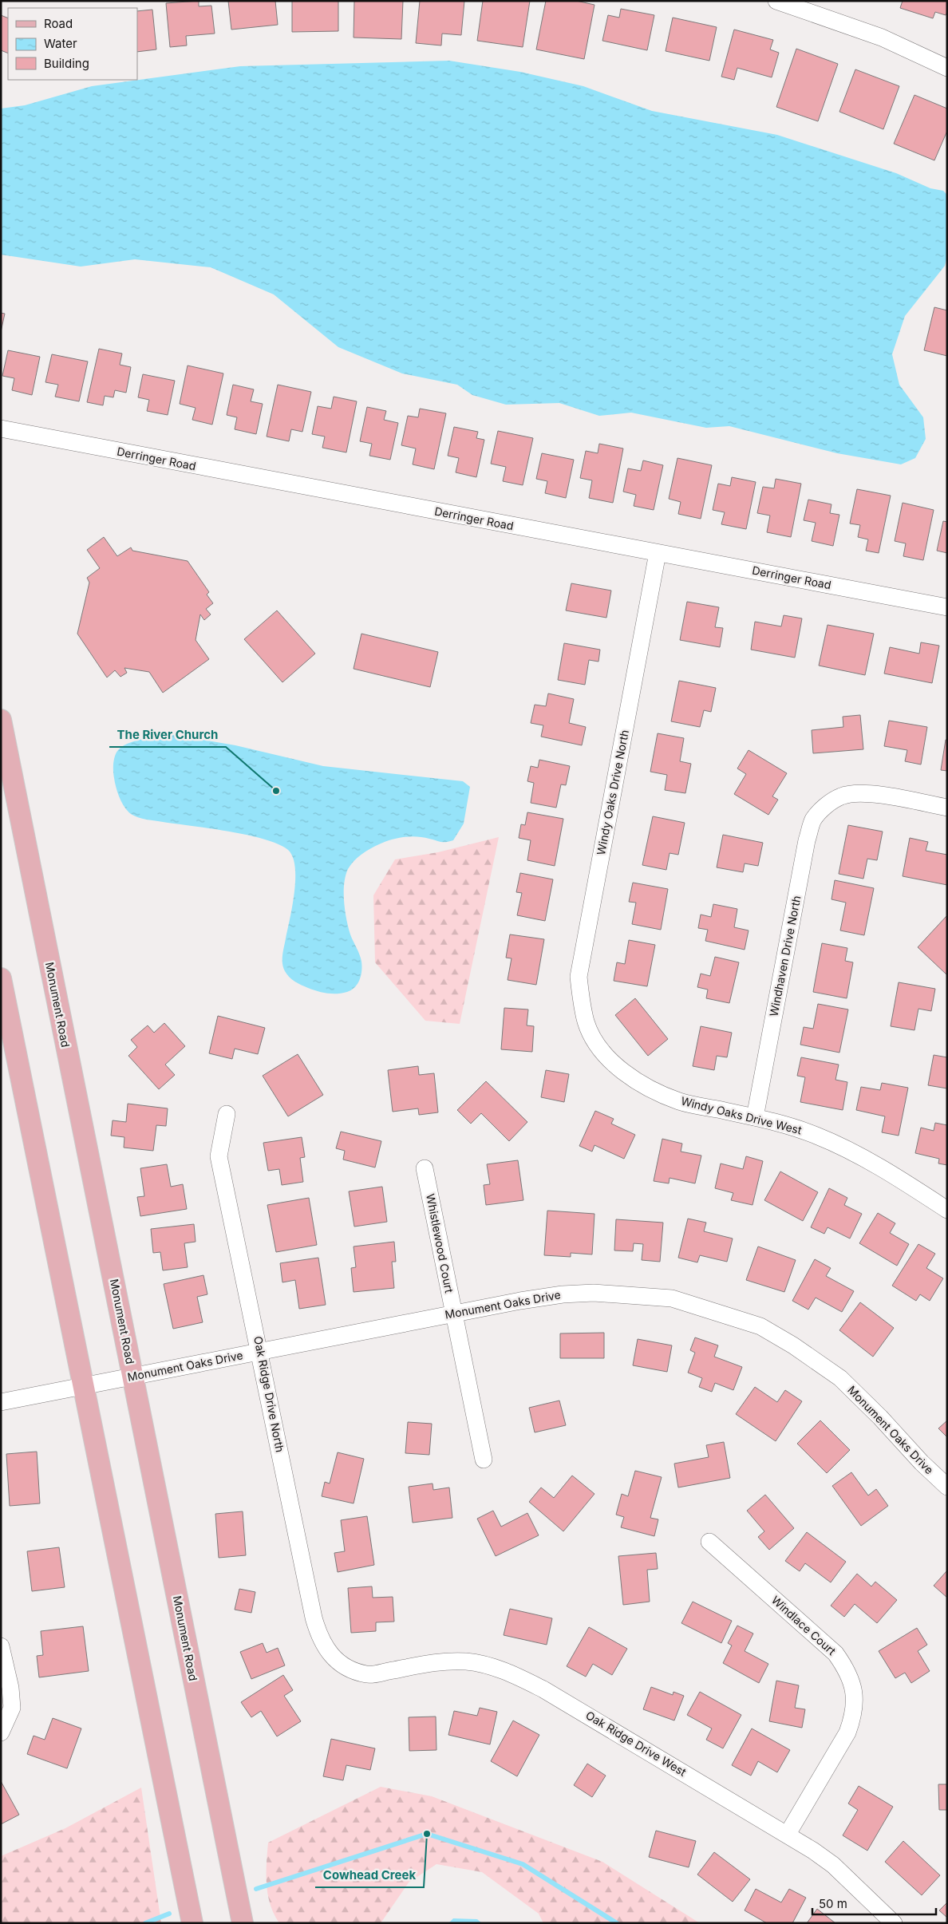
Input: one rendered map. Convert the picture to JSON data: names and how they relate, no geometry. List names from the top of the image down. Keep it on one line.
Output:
{"streets":{"main road":["Monument Road"],"street":["Derringer Road","Windy Oaks Drive North","Windhaven Drive North","Windy Oaks Drive West","Whistlewood Court","Monument Oaks Drive","Oak Ridge Drive North","Windlace Court","Oak Ridge Drive West"]},"crossings":[["Derringer Road","Windy Oaks Drive North"],["Windy Oaks Drive North","Windy Oaks Drive West"],["Windhaven Drive North","Windy Oaks Drive West"],["Monument Road","Monument Oaks Drive"],["Whistlewood Court","Monument Oaks Drive"],["Monument Oaks Drive","Oak Ridge Drive North"],["Oak Ridge Drive North","Oak Ridge Drive West"],["Windlace Court","Oak Ridge Drive West"]],"places":["The River Church","Cowhead Creek"],"legend":["Road","Water","Building"],"scale_bar":"50 m"}
